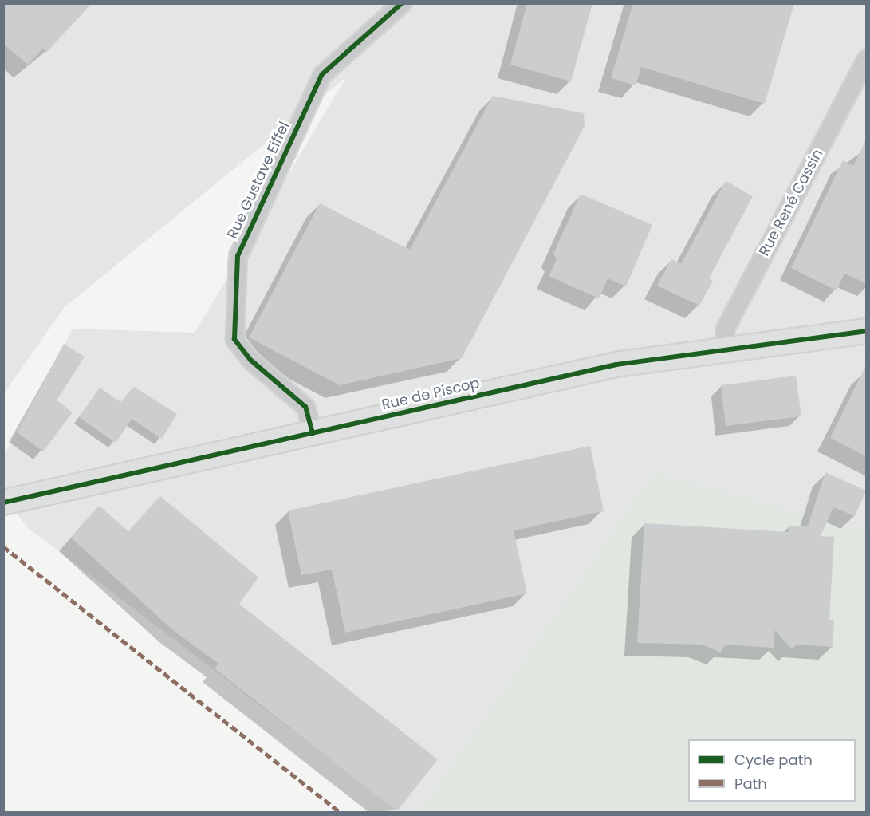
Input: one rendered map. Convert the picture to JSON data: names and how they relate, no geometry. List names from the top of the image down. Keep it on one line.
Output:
{"streets":{"street":["Rue Gustave Eiffel","Rue René Cassin","Rue de Piscop"]},"crossings":[["Rue Gustave Eiffel","Rue de Piscop"],["Rue René Cassin","Rue de Piscop"]],"legend":["Cycle path","Path"]}
